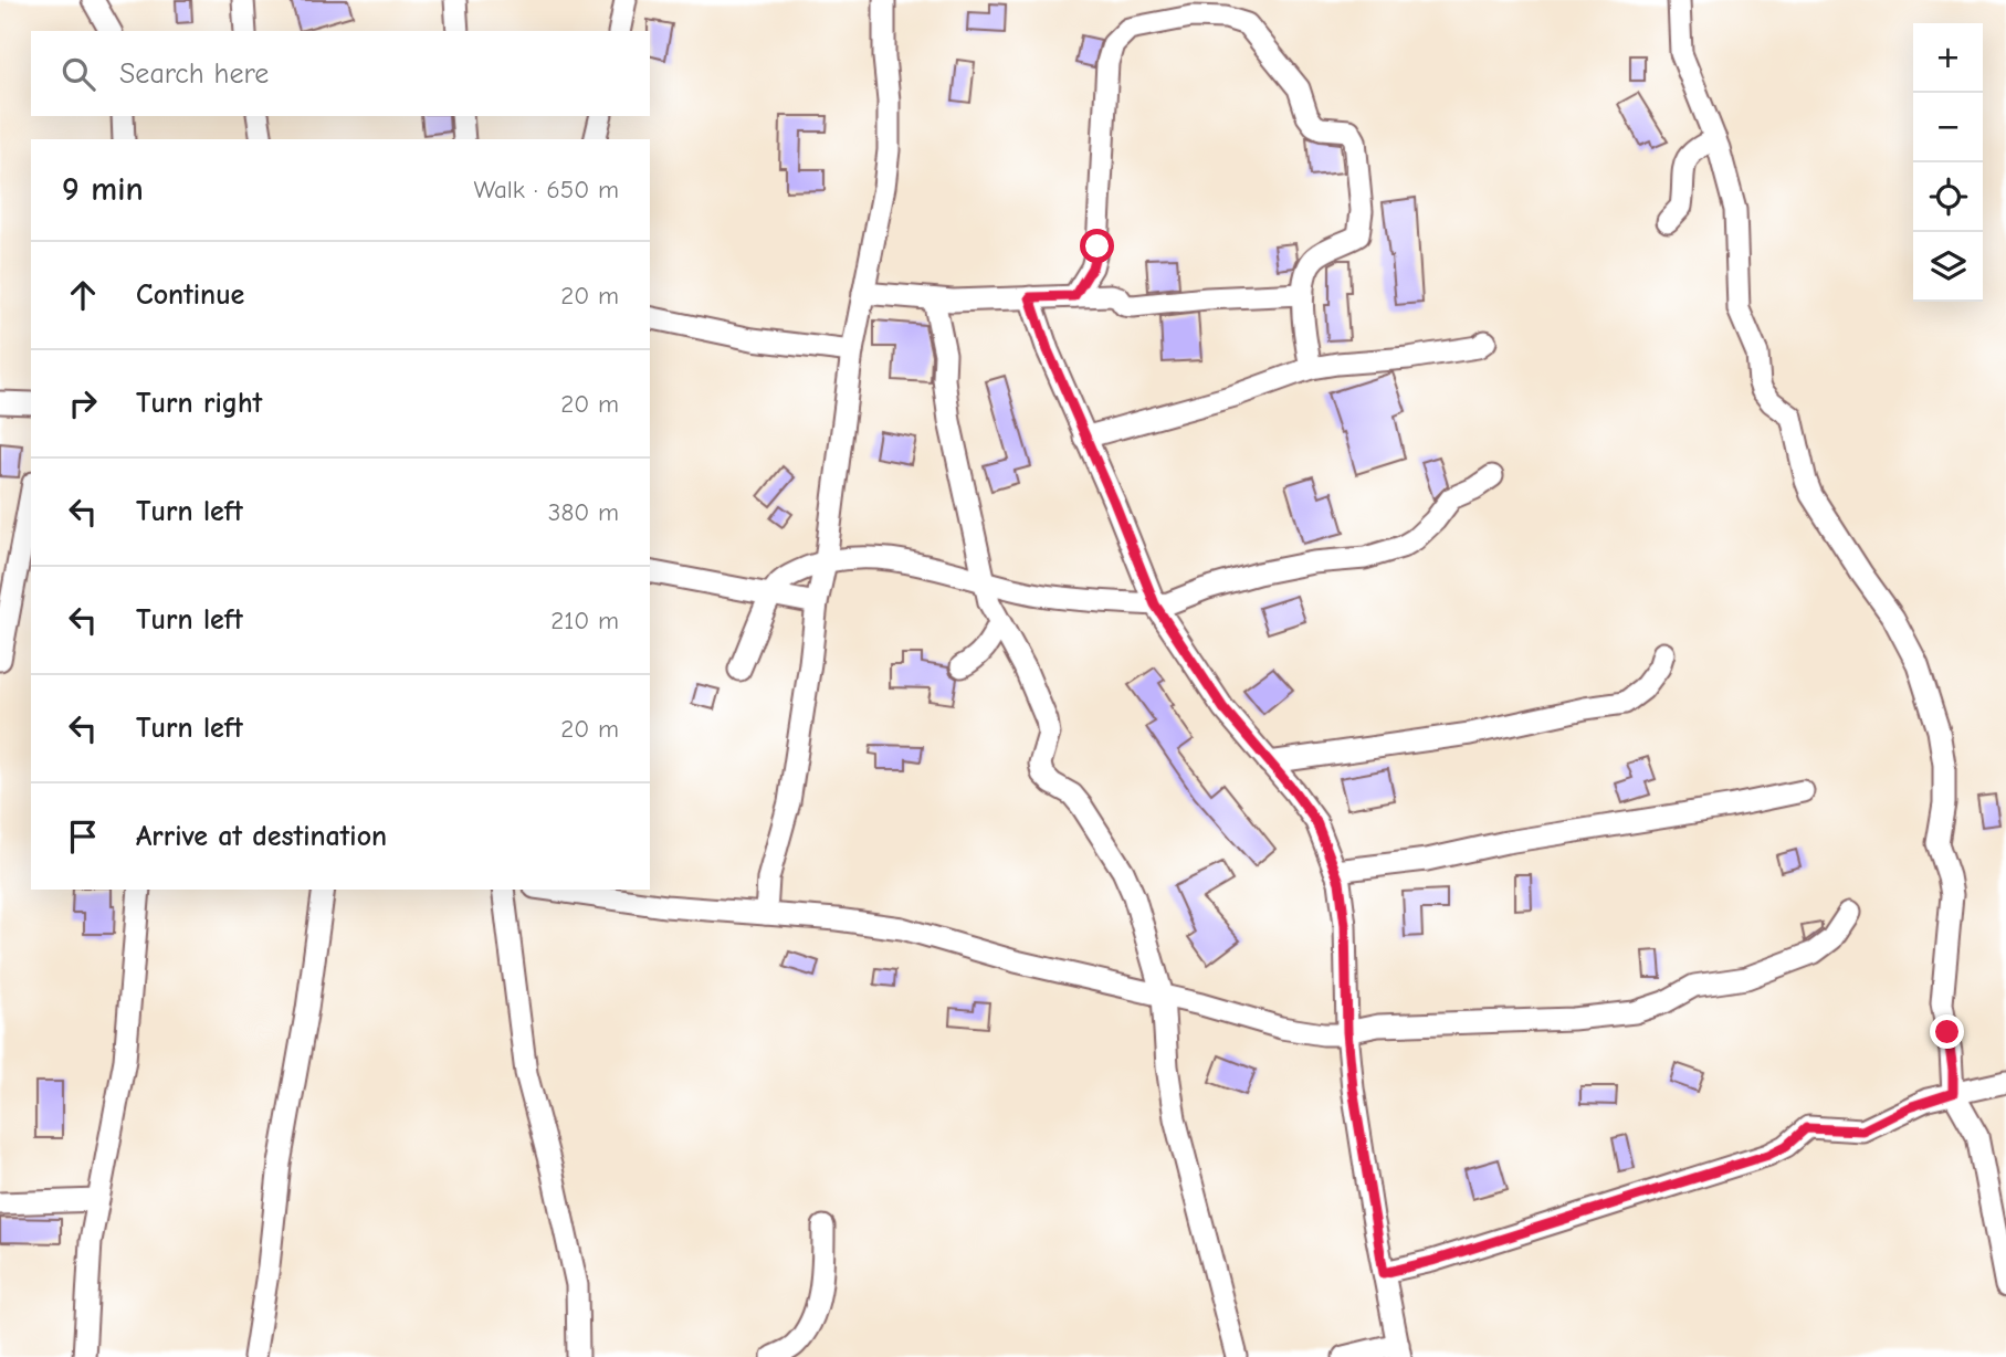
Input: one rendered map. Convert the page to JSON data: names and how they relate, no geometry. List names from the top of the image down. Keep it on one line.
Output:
{"page":{"map_buttons":["+","−"],"search":"Search here","heading":["9 min","Walk · 650 m"],"list":[["Continue","20 m"],["Turn right","20 m"],["Turn left","380 m"],["Turn left","210 m"],["Turn left","20 m"],"Arrive at destination"]}}
